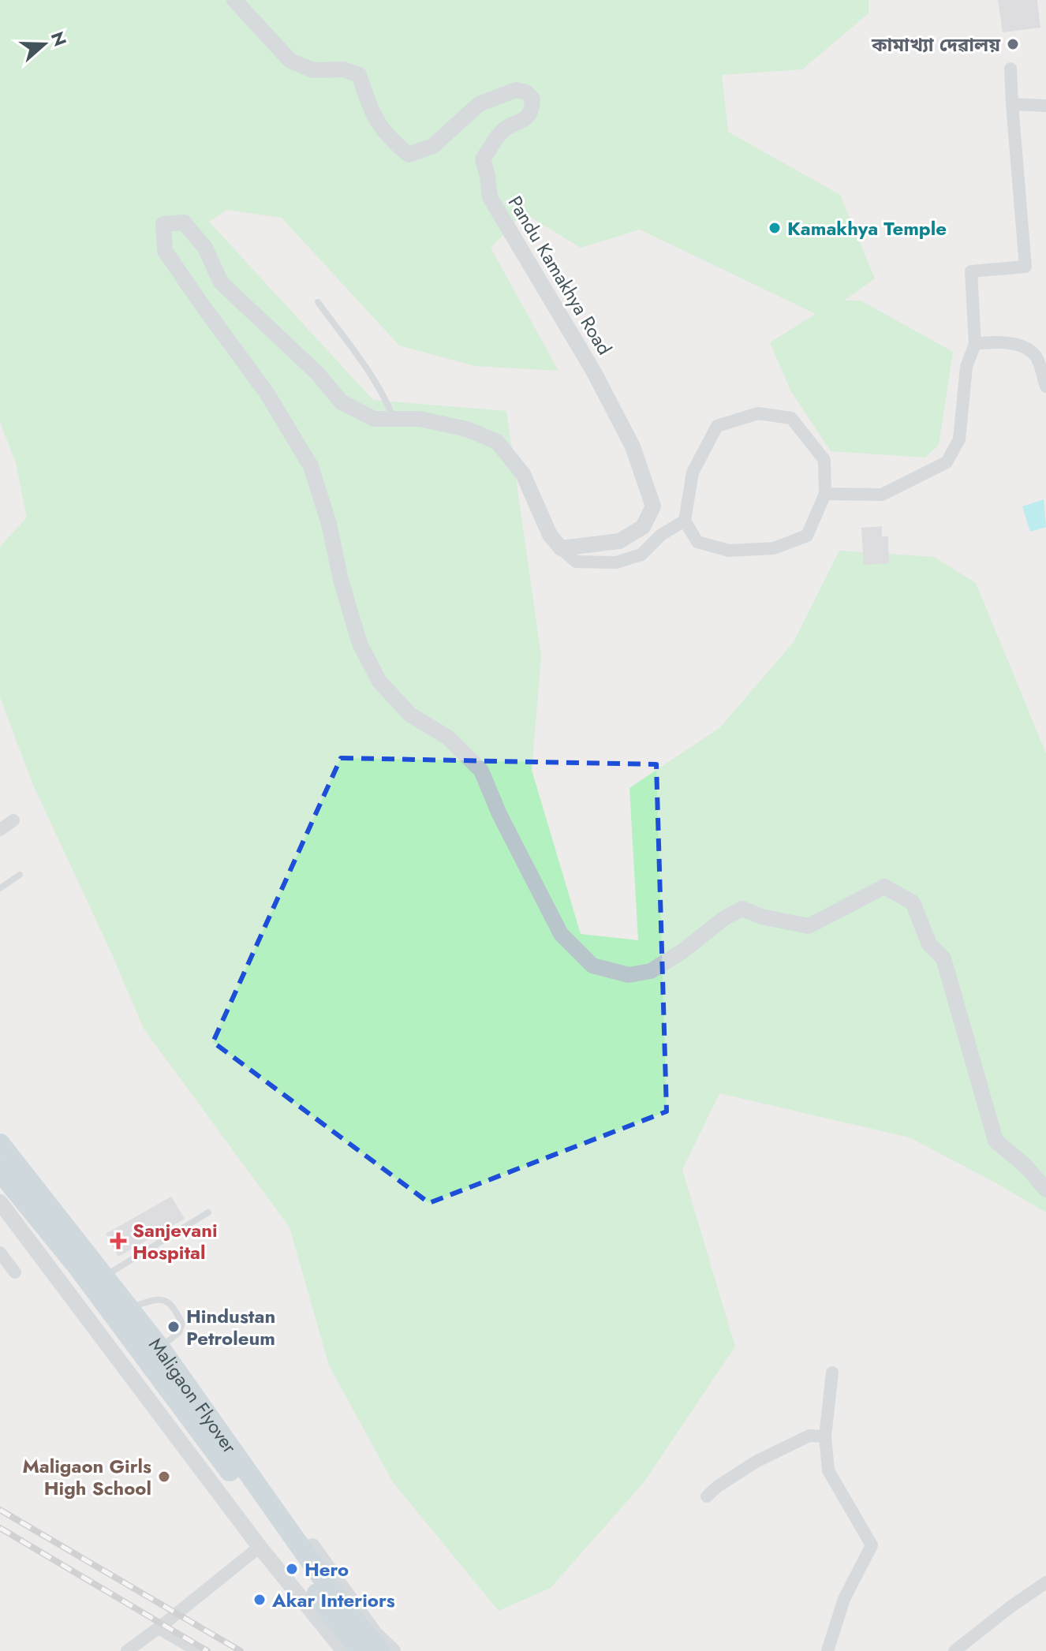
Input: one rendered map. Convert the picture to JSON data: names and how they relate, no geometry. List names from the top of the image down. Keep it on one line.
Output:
{"streets":{"main road":["Maligaon Flyover"],"street":["Pandu Kamakhya Road"]},"places":{"other":["কামাখ্যা দেৱালয়","Kamakhya Temple","Hindustan Petroleum","Maligaon Girls High School","Hero","Akar Interiors"],"health":["Sanjevani Hospital"]},"north":"right"}
